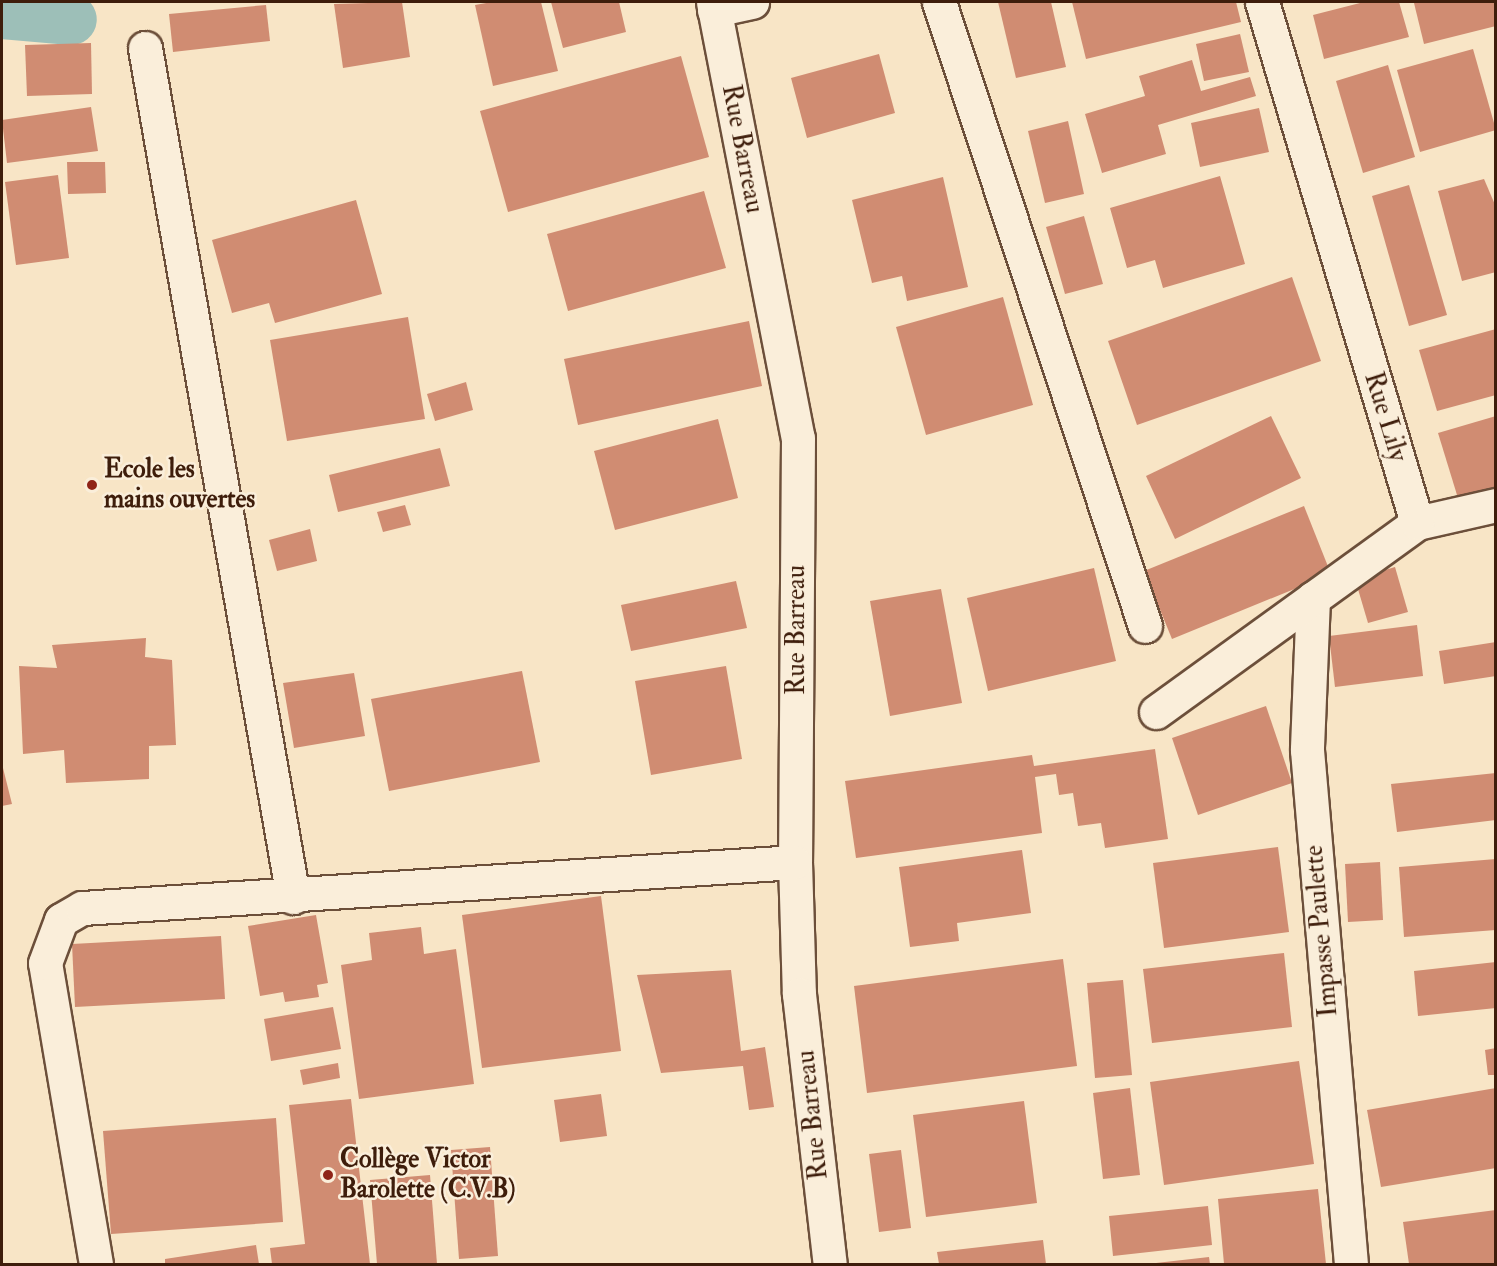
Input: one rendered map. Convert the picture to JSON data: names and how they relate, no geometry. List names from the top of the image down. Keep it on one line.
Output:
{"streets":{"street":["Rue Barreau","Rue Lily","Impasse Paulette"]},"places":["Ecole les mains ouvertes","Collège Victor Barolette (C.V.B)"]}
